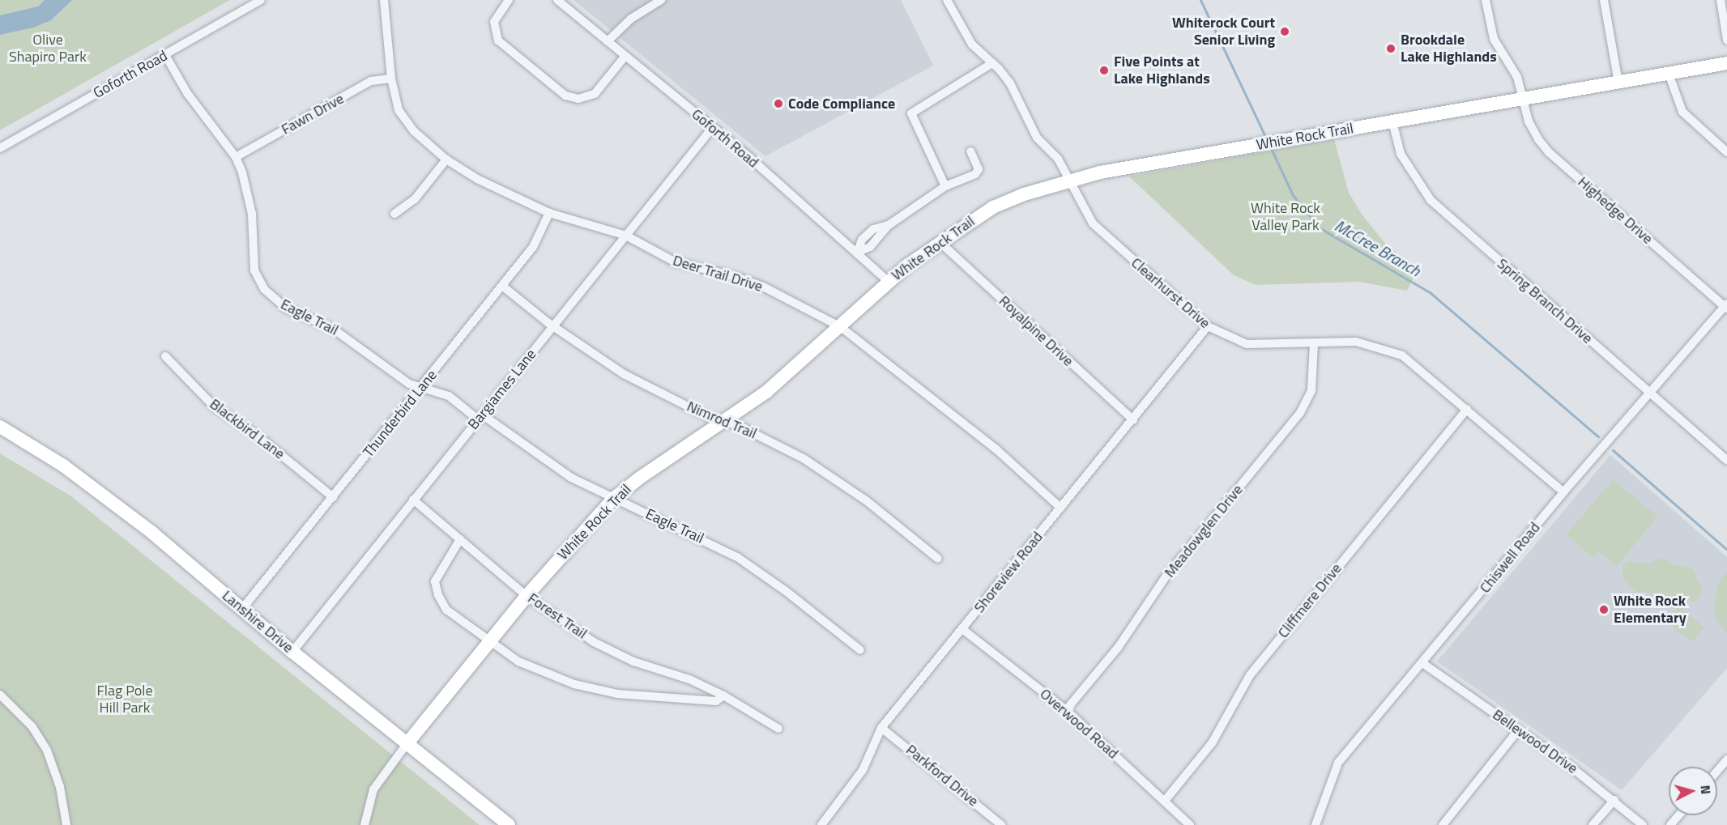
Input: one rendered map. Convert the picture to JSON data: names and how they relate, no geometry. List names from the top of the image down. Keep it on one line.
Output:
{"streets":{"street":["Goforth Road","Fawn Drive","White Rock Trail","Highedge Drive","Deer Trail Drive","Clearhurst Drive","Spring Branch Drive","Eagle Trail","Royalpine Drive","Bargiames Lane","Thunderbird Lane","Nimrod Trail","Blackbird Lane","Meadowglen Drive","Chiswell Road","Shoreview Road","Cliffmere Drive","Forest Trail","Lanshire Drive","Overwood Road","Bellewood Drive","Parkford Drive"]},"crossings":[["Goforth Road","White Rock Trail"],["Goforth Road","Eagle Trail"],["Goforth Road","Bargiames Lane"],["Fawn Drive","Deer Trail Drive"],["Fawn Drive","Eagle Trail"],["White Rock Trail","Highedge Drive"],["White Rock Trail","Deer Trail Drive"],["White Rock Trail","Clearhurst Drive"],["White Rock Trail","Spring Branch Drive"],["White Rock Trail","Eagle Trail"],["White Rock Trail","Royalpine Drive"],["White Rock Trail","Nimrod Trail"],["White Rock Trail","Forest Trail"],["White Rock Trail","Lanshire Drive"],["Highedge Drive","Chiswell Road"],["Deer Trail Drive","Bargiames Lane"],["Deer Trail Drive","Thunderbird Lane"],["Deer Trail Drive","Shoreview Road"],["Clearhurst Drive","Meadowglen Drive"],["Clearhurst Drive","Chiswell Road"],["Clearhurst Drive","Shoreview Road"],["Clearhurst Drive","Cliffmere Drive"],["Spring Branch Drive","Chiswell Road"],["Eagle Trail","Bargiames Lane"],["Eagle Trail","Thunderbird Lane"],["Royalpine Drive","Shoreview Road"],["Bargiames Lane","Nimrod Trail"],["Bargiames Lane","Forest Trail"],["Bargiames Lane","Lanshire Drive"],["Thunderbird Lane","Nimrod Trail"],["Thunderbird Lane","Blackbird Lane"],["Thunderbird Lane","Lanshire Drive"],["Meadowglen Drive","Overwood Road"],["Chiswell Road","Bellewood Drive"],["Shoreview Road","Overwood Road"],["Shoreview Road","Parkford Drive"],["Cliffmere Drive","Overwood Road"]],"water":["McCree Branch"],"parks":["Olive Shapiro Park","White Rock Valley Park","Flag Pole Hill Park"],"places":["Whiterock Court Senior Living","Brookdale Lake Highlands","Five Points at Lake Highlands","Code Compliance","White Rock Elementary"],"north":"right"}
